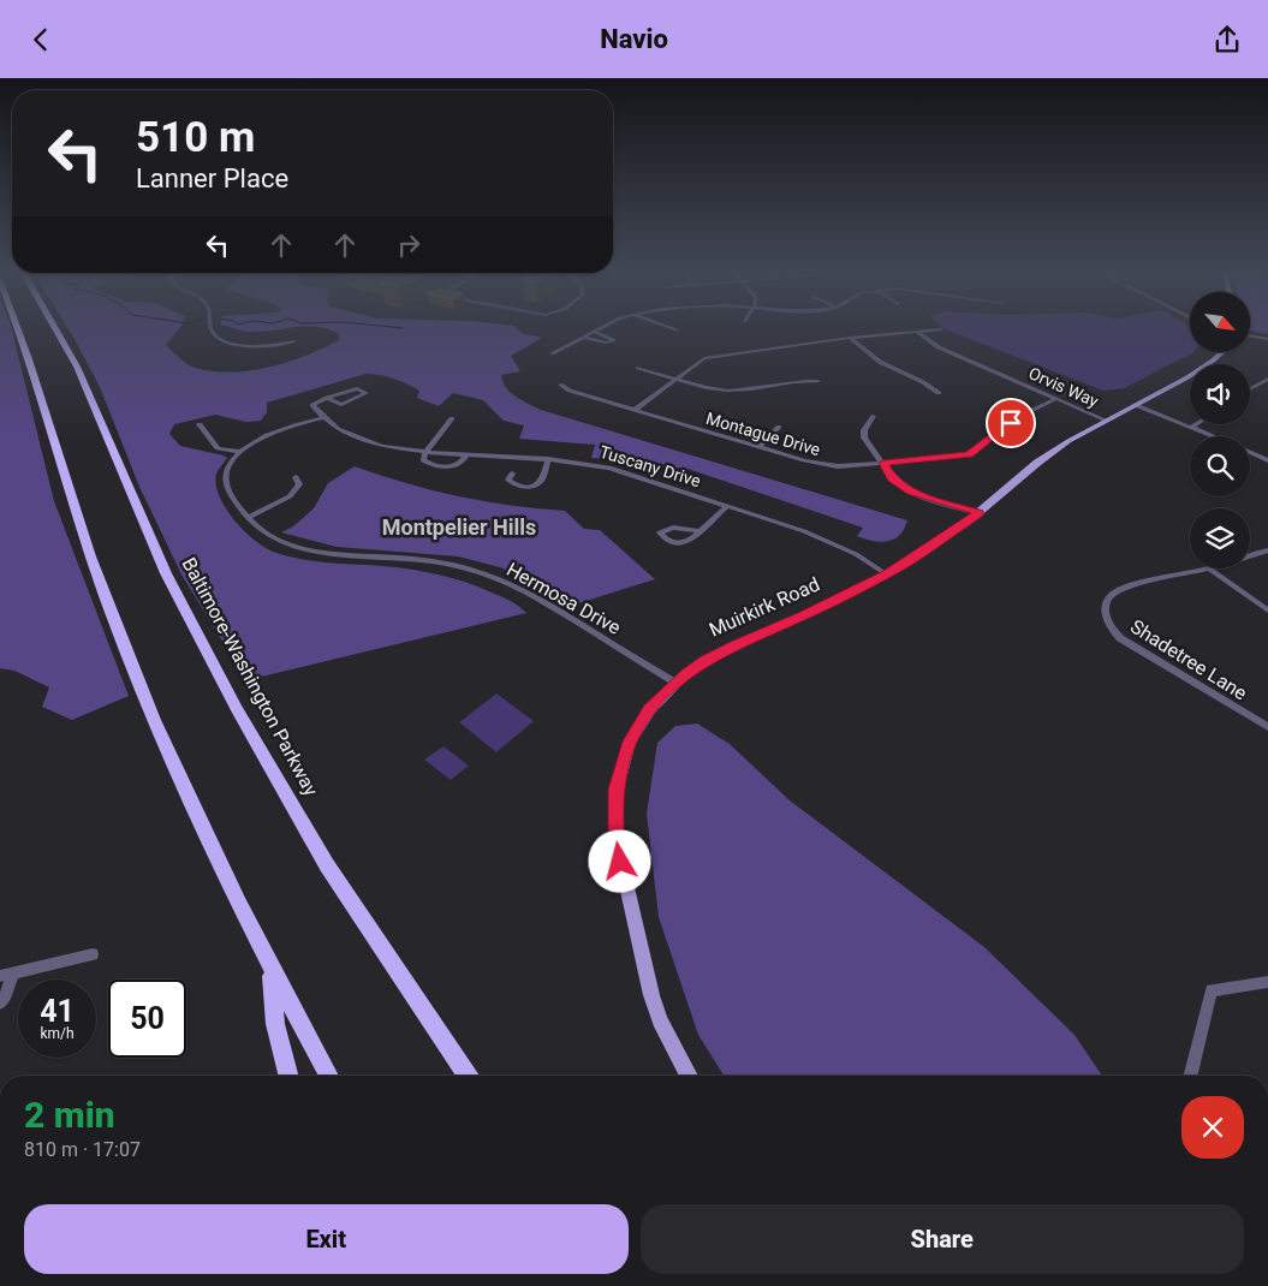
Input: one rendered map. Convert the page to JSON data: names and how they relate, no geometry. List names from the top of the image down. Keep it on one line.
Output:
{"streets":{"highway":["Baltimore-Washington Parkway"],"main road":["Muirkirk Road"],"street":["Orvis Way","Montague Drive","Tuscany Drive","Hermosa Drive","Shadetree Lane"]},"crossings":[["Orvis Way","Montague Drive"],["Orvis Way","Muirkirk Road"],["Tuscany Drive","Hermosa Drive"],["Tuscany Drive","Muirkirk Road"],["Hermosa Drive","Muirkirk Road"]],"districts":["Montpelier Hills"],"north":"bottom right","page":{"header":"Navio","turn":["510 m","Lanner Place"],"speed":"41 km/h","limit":"50","heading":["2 min","810 m · 17:07"],"buttons":["Exit","Share"]}}
